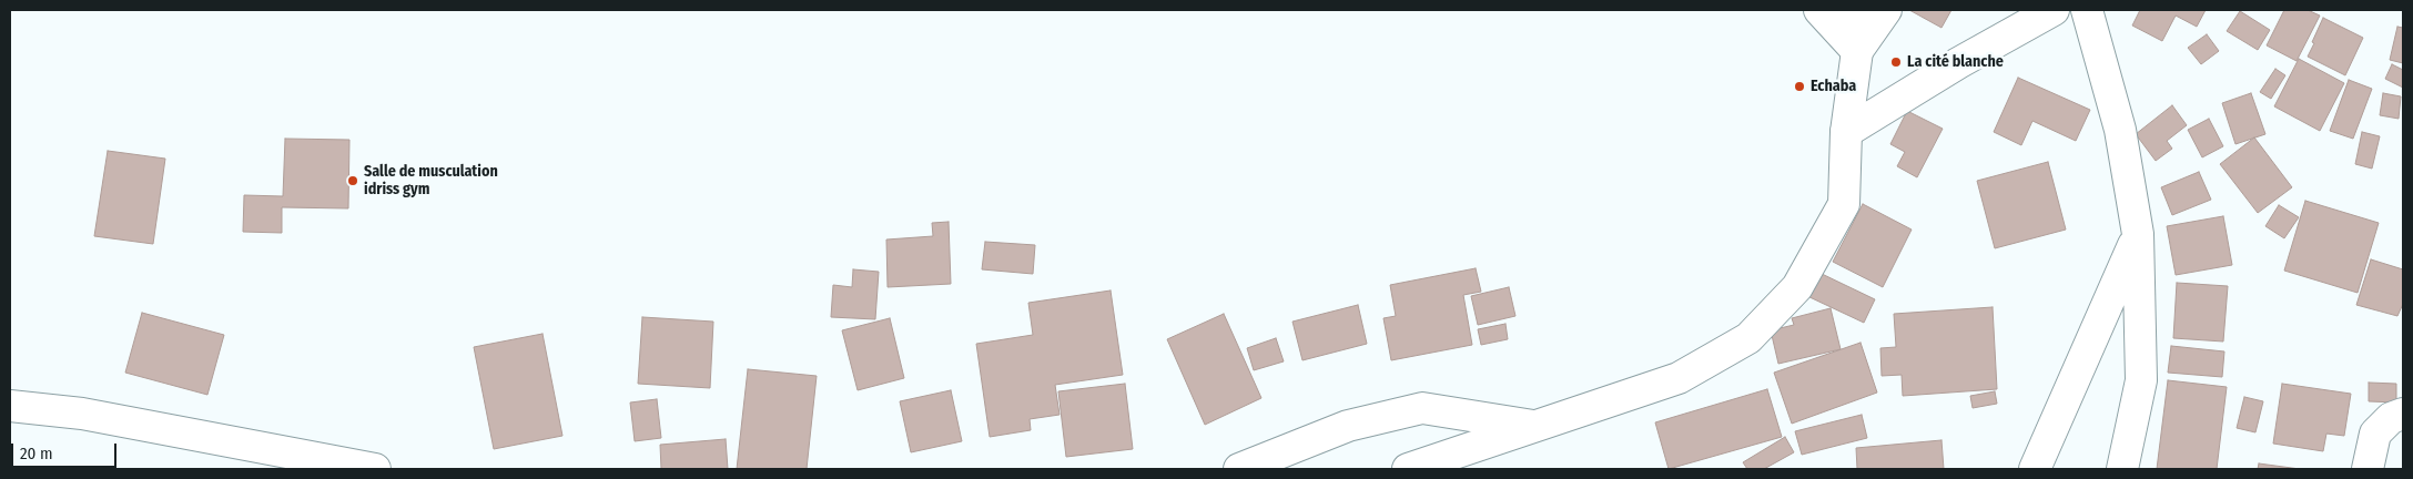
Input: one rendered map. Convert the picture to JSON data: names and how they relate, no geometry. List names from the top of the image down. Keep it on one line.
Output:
{"places":["La cité blanche","Echaba","Salle de musculation idriss gym"],"scale_bar":"20 m"}
